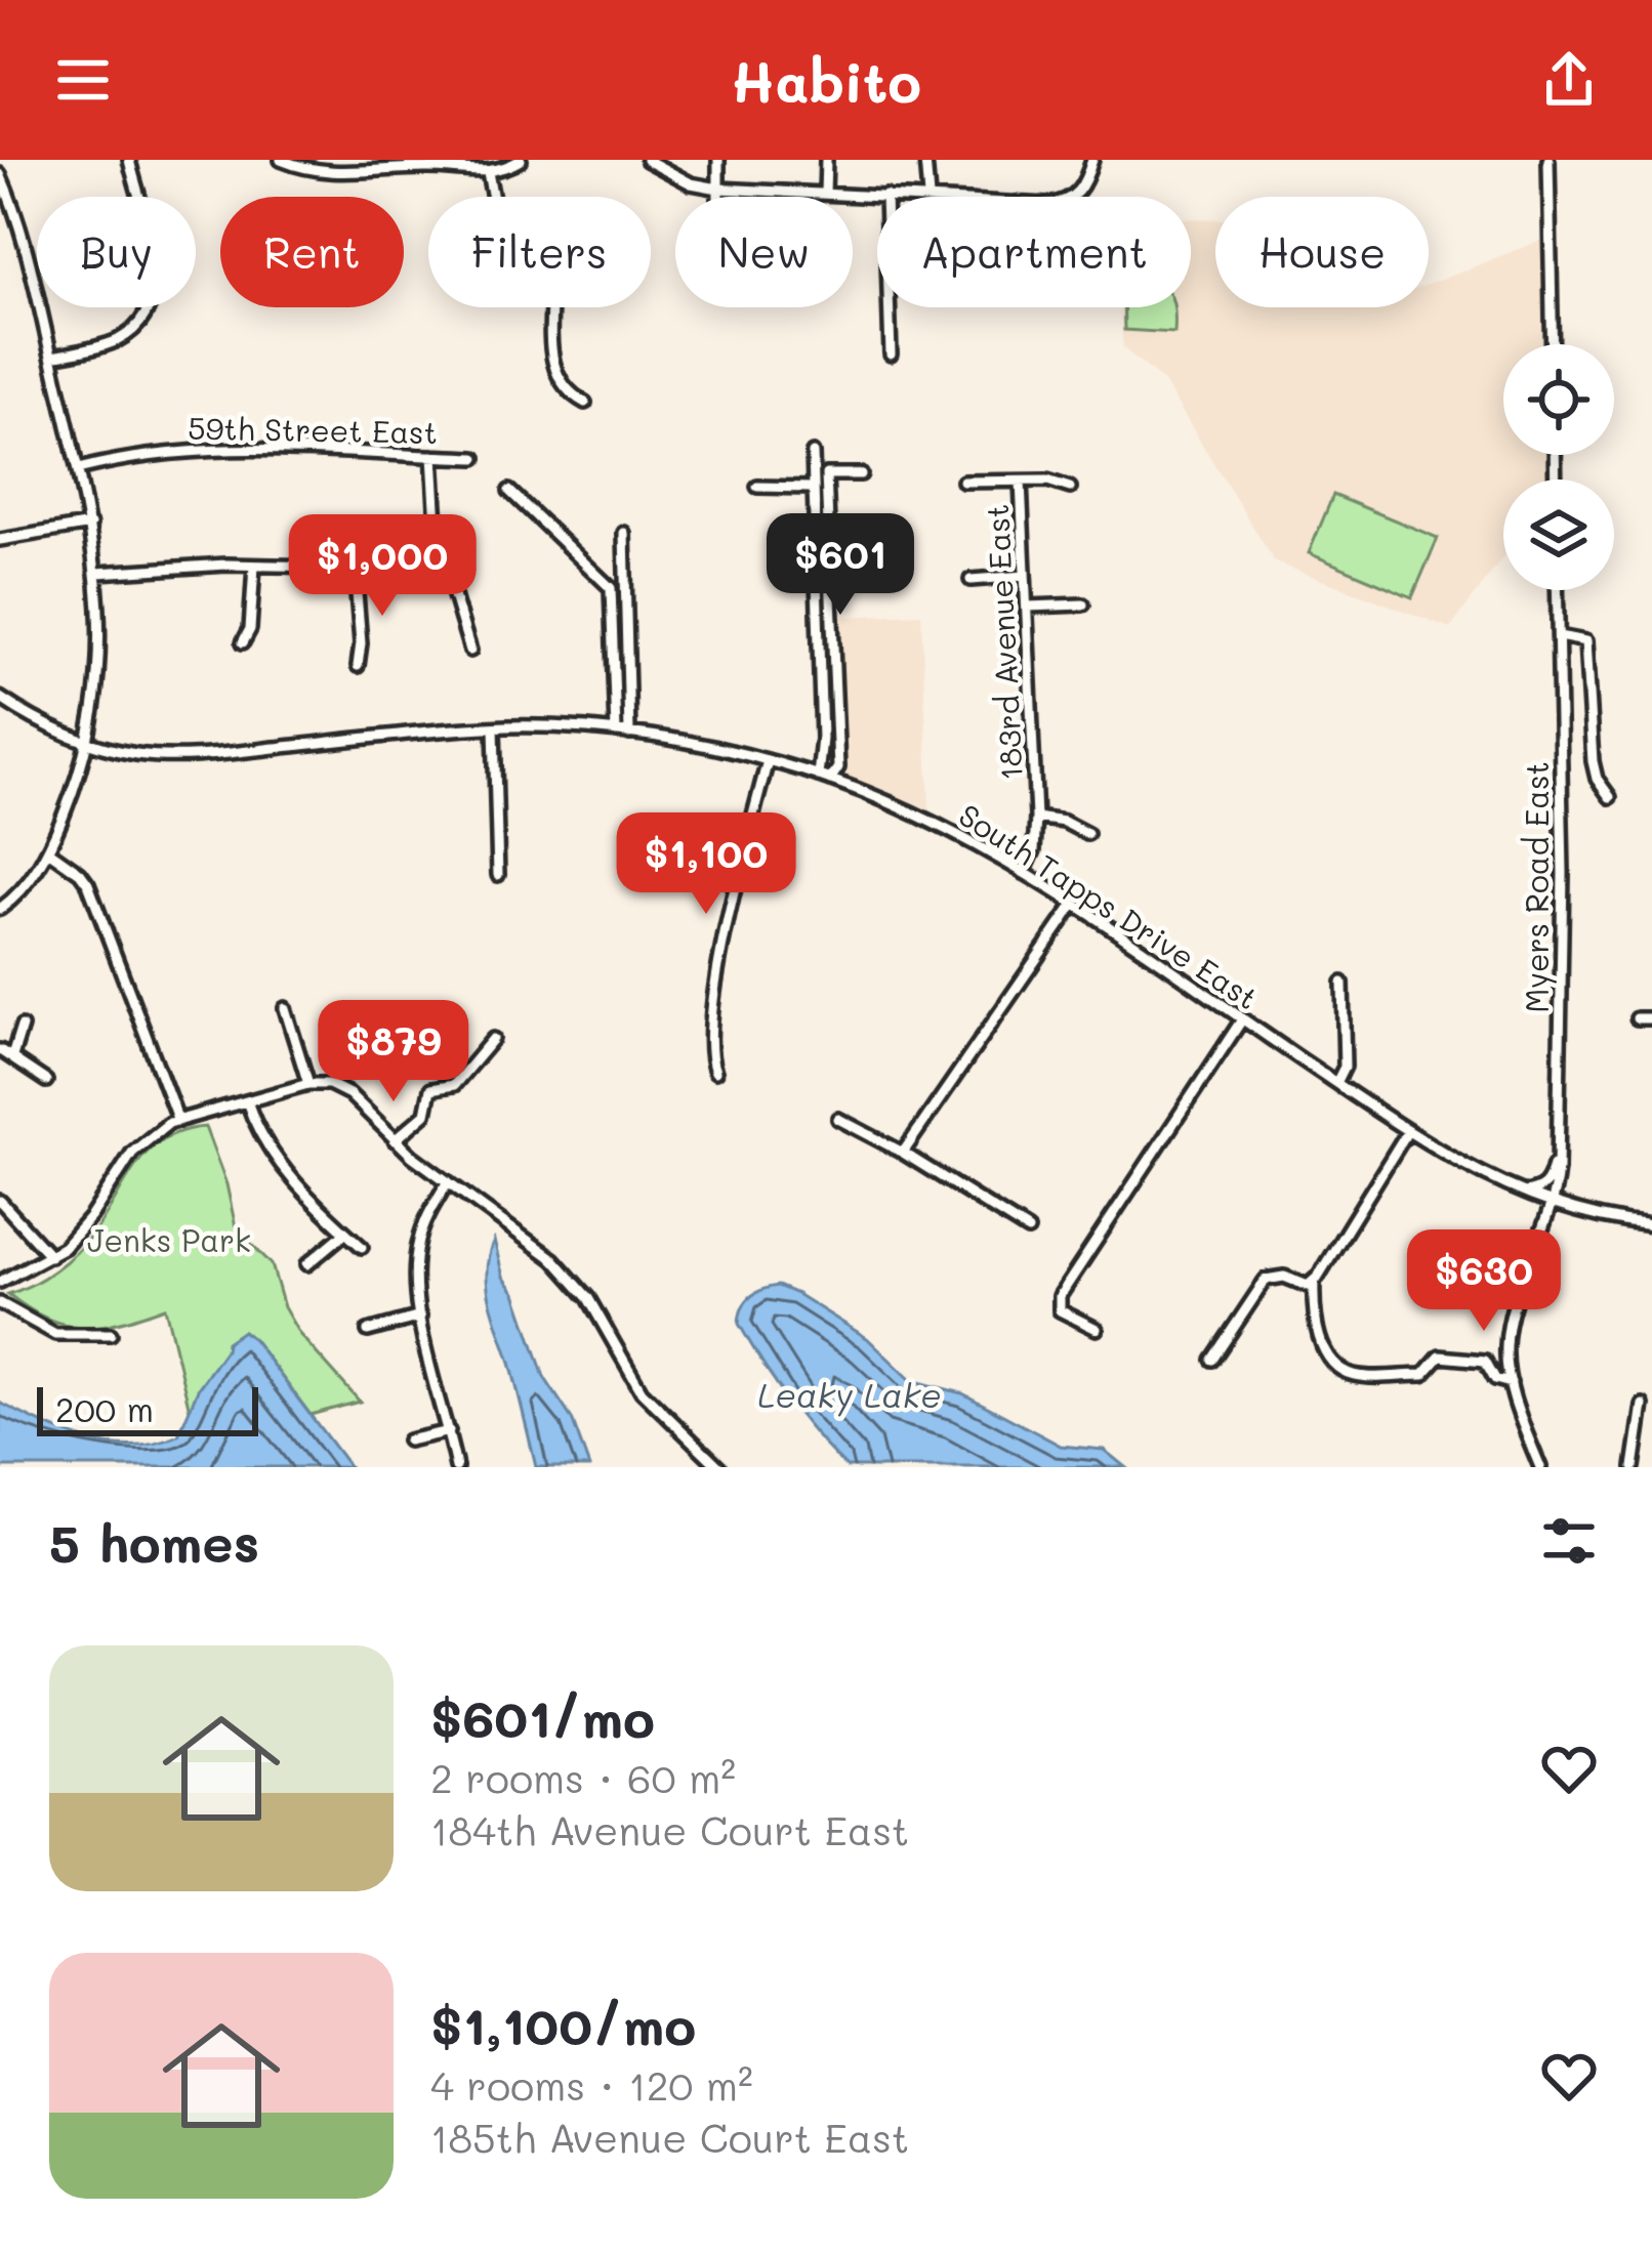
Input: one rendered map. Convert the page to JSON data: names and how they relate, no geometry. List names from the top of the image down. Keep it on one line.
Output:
{"streets":{"street":["59th Street East","183rd Avenue East","Myers Road East","South Tapps Drive East"]},"crossings":[["183rd Avenue East","South Tapps Drive East"],["Myers Road East","South Tapps Drive East"]],"water":["Leaky Lake"],"parks":["Jenks Park"],"scale_bar":"200 m","page":{"header":"Habito","chip":["Buy","Rent","Filters","New","Apartment","House"],"price":["$601","$1,000","$1,100","$879","$630"],"scale":"200 m","heading":"5 homes","list":[{"name":"$601/mo","note":"2 rooms · 60 m² · 184th Avenue Court East"},{"name":"$1,100/mo","note":"4 rooms · 120 m² · 185th Avenue Court East"}]}}
